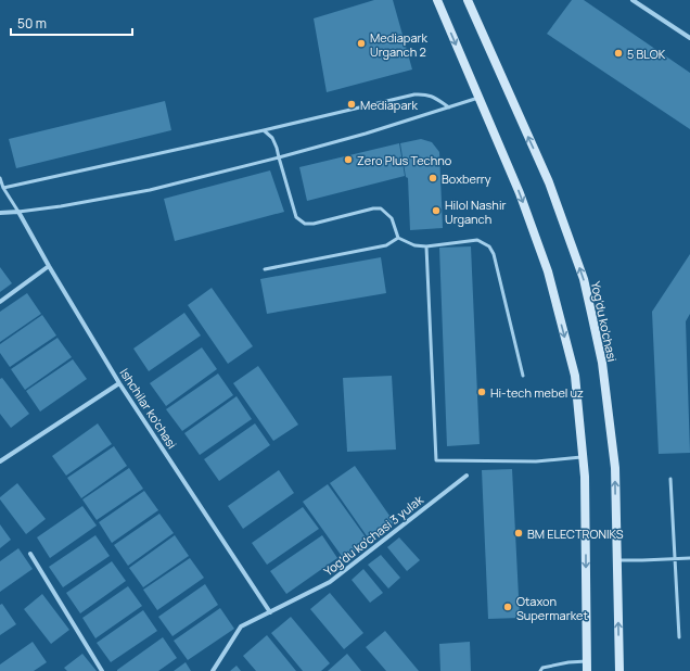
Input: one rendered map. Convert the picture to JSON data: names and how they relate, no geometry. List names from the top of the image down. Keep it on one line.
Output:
{"streets":{"main road":["Yog'du ko'chasi"],"street":["Ishchilar ko'chasi","Yog'du ko'chasi 3 yulak"]},"crossings":[["Ishchilar ko'chasi","Yog'du ko'chasi 3 yulak"]],"places":["Mediapark Urganch 2","5 BLOK","Mediapark","Zero Plus Techno","Boxberry","Hilol Nashir Urganch","Hi-tech mebel uz","BM ELECTRONIKS","Otaxon Supermarket"],"scale_bar":"50 m"}
